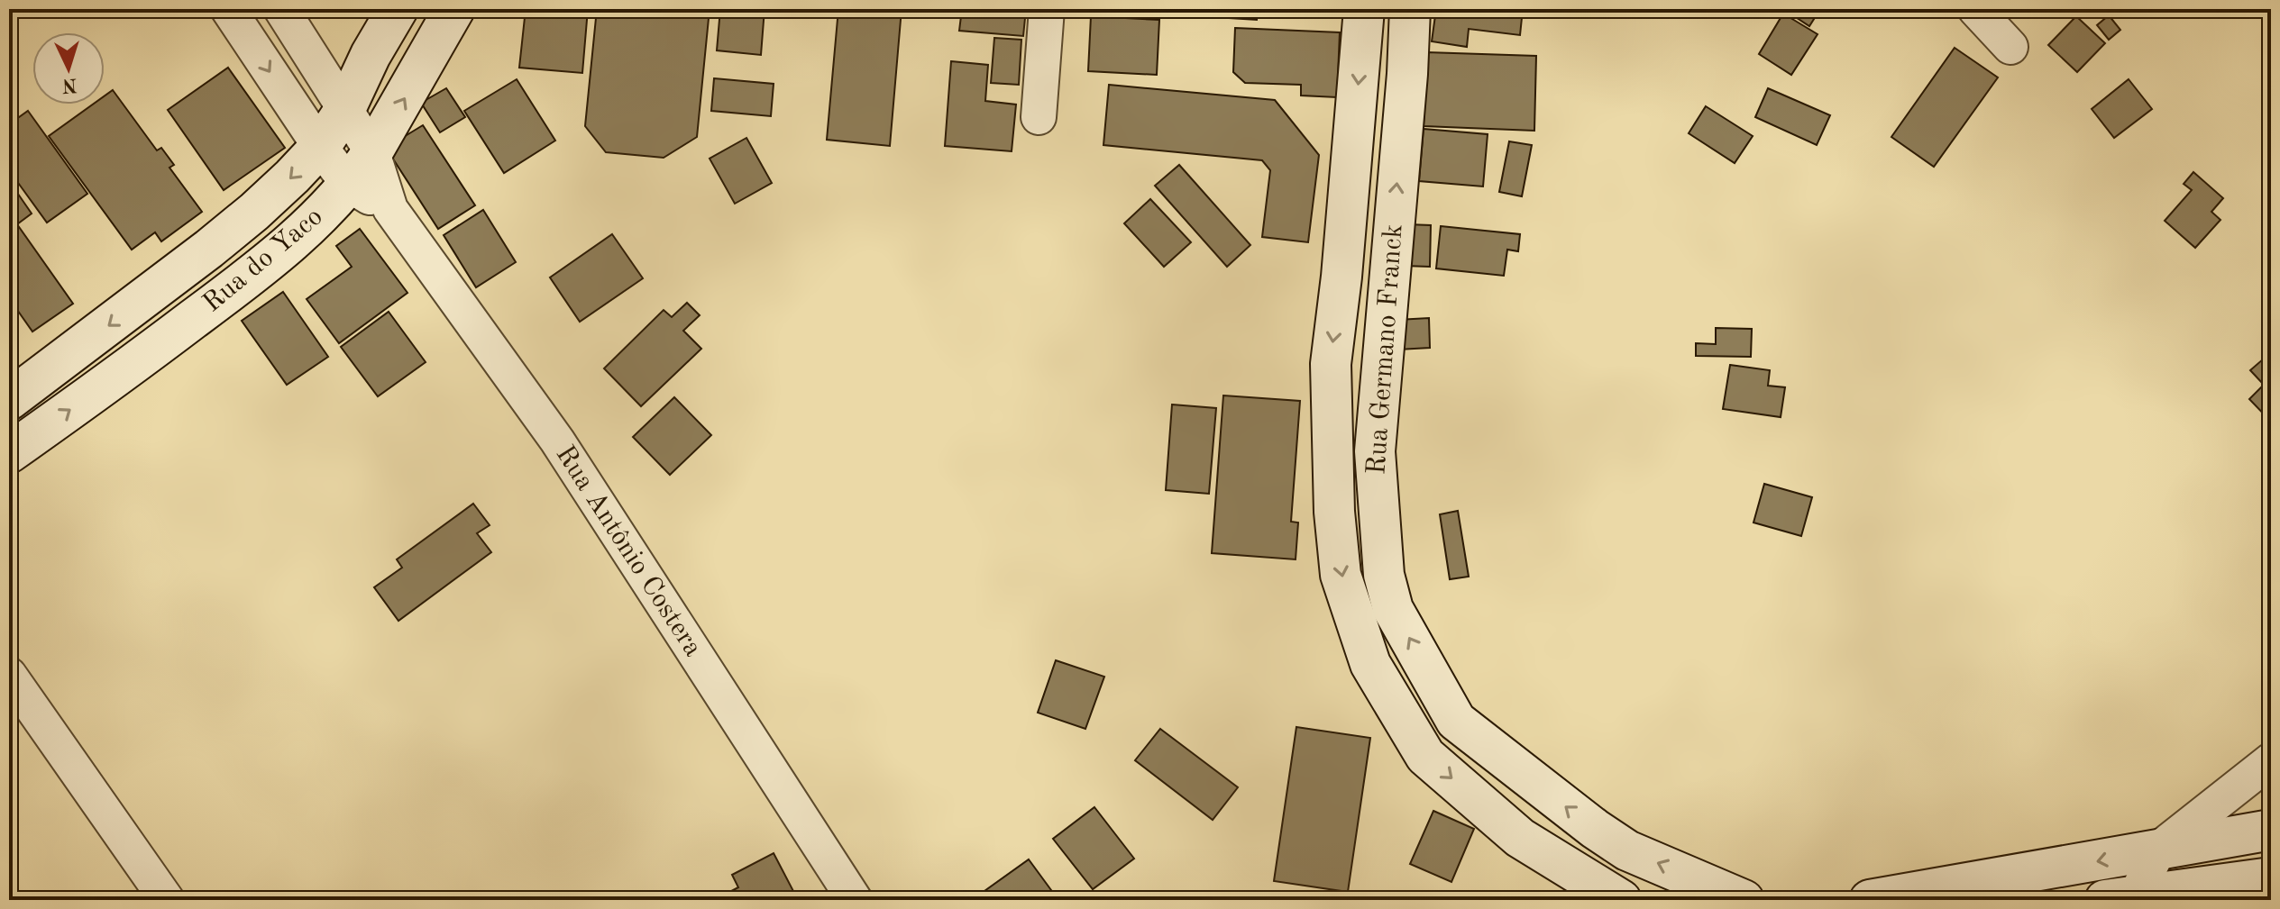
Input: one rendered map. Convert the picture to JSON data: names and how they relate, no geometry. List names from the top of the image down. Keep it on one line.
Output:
{"streets":{"main road":["Rua do Yaco","Rua Germano Franck"],"street":["Rua Antônio Costera"]},"crossings":[["Rua do Yaco","Rua Antônio Costera"]],"north":"bottom"}
